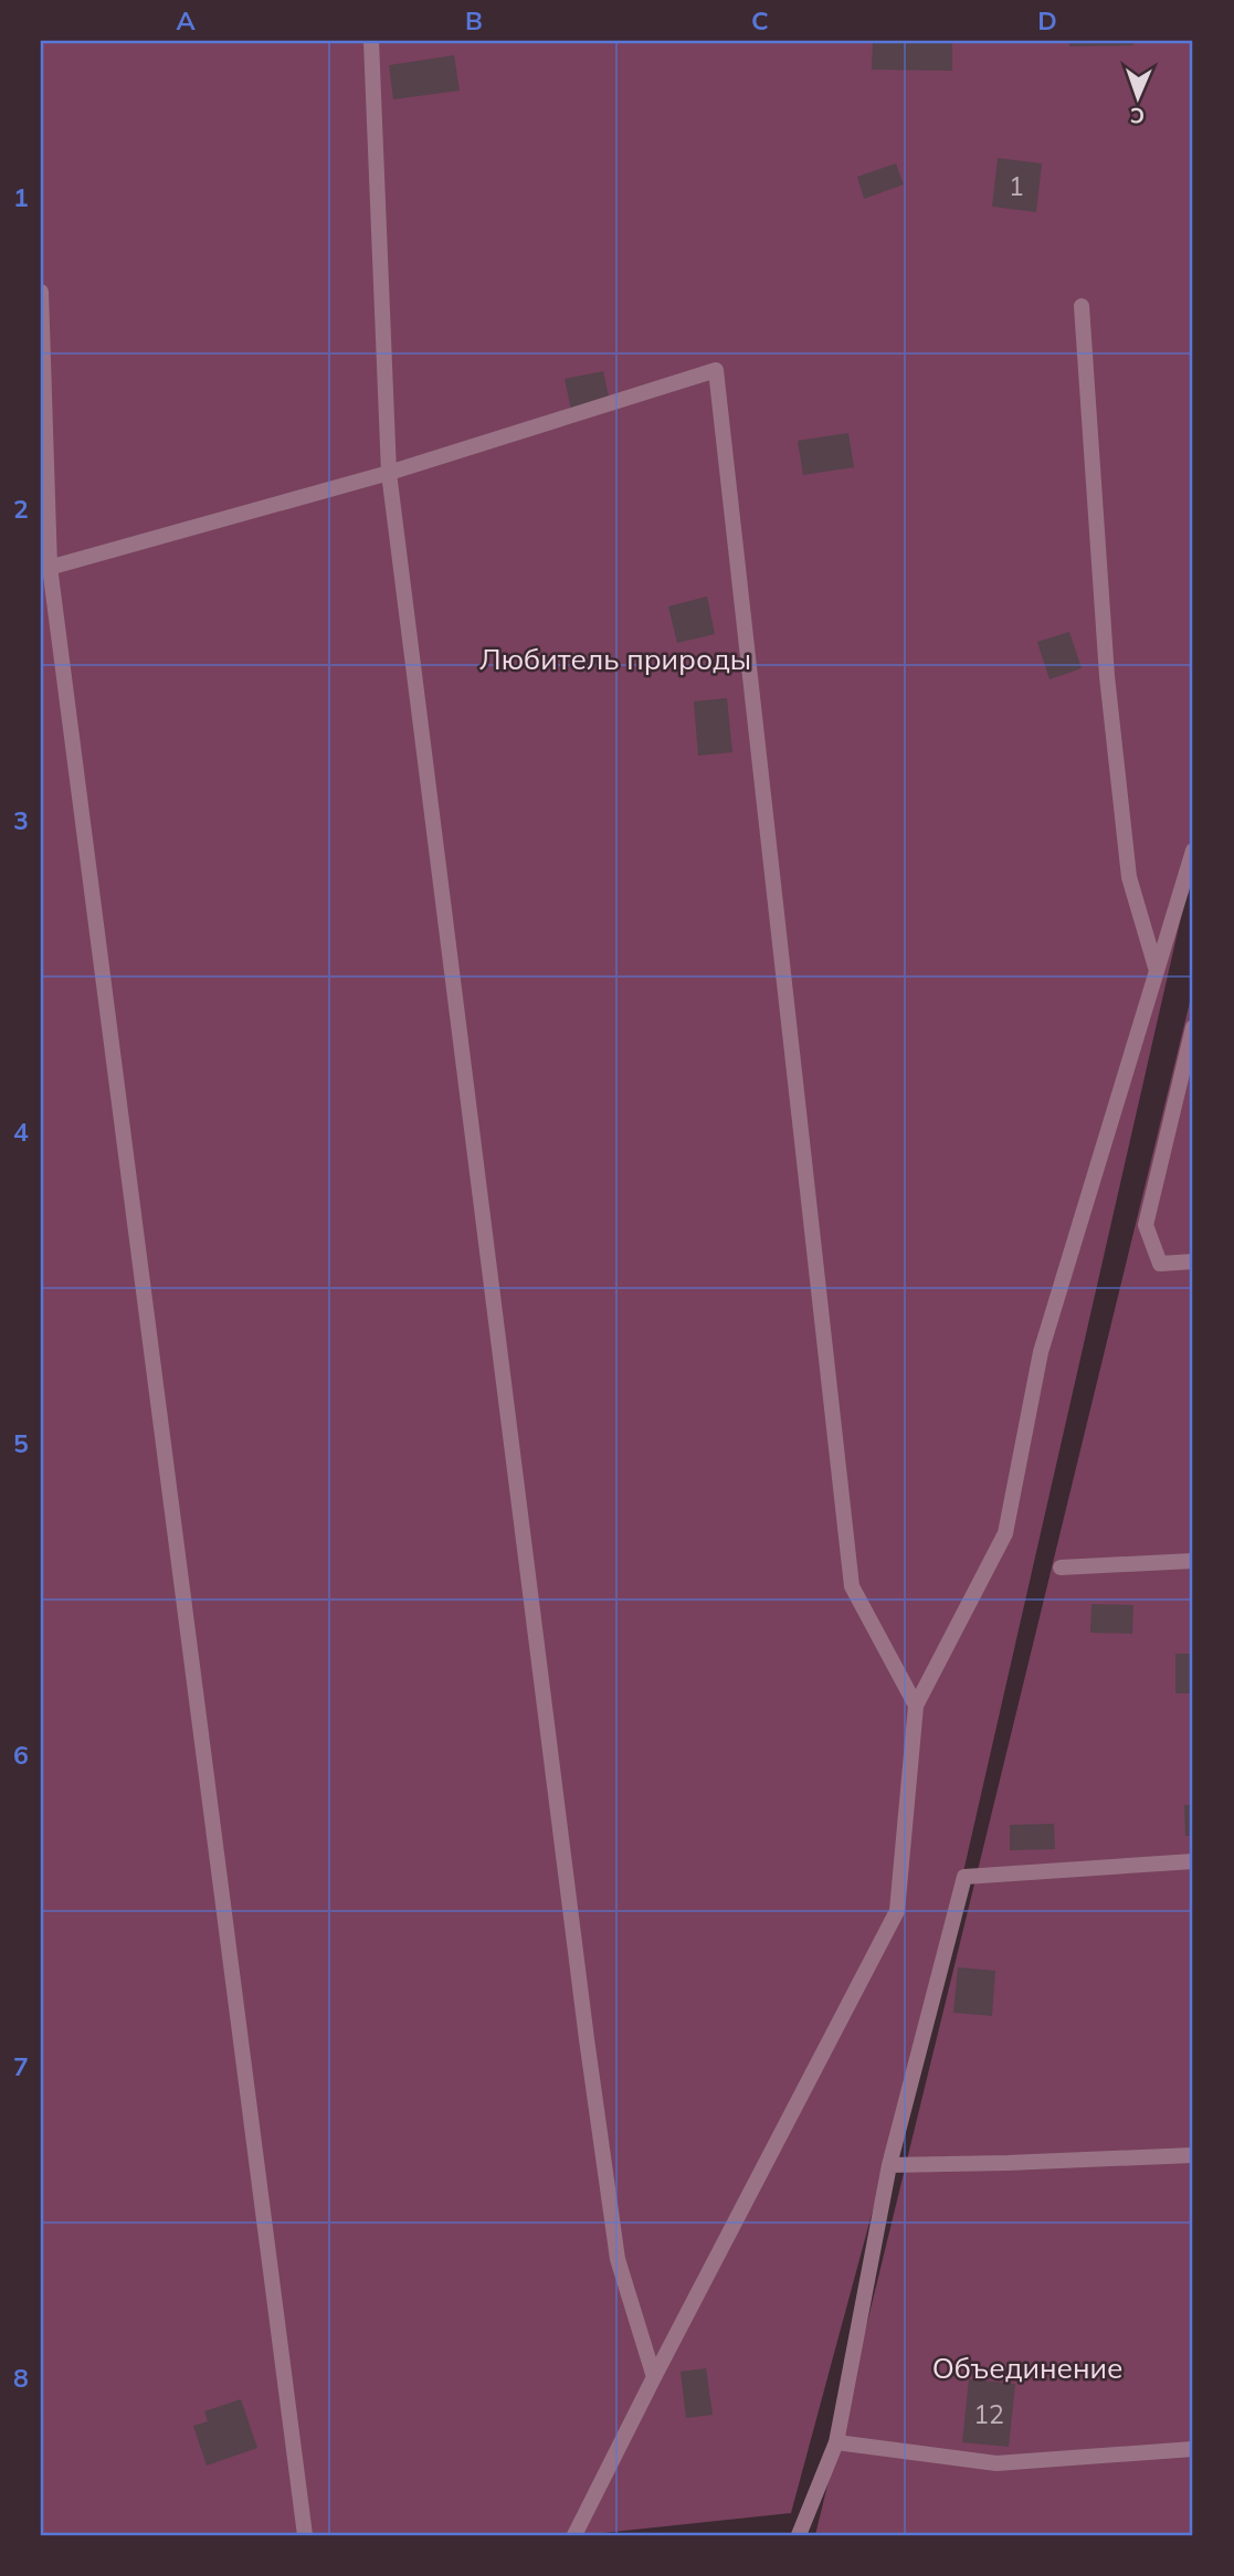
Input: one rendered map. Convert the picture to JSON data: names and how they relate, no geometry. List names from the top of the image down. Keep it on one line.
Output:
{"parks":["Любитель природы","Объединение"],"house_numbers":["1","12"],"north":"bottom","grid":{"columns":["A","B","C","D"],"rows":["1","2","3","4","5","6","7","8"]}}
